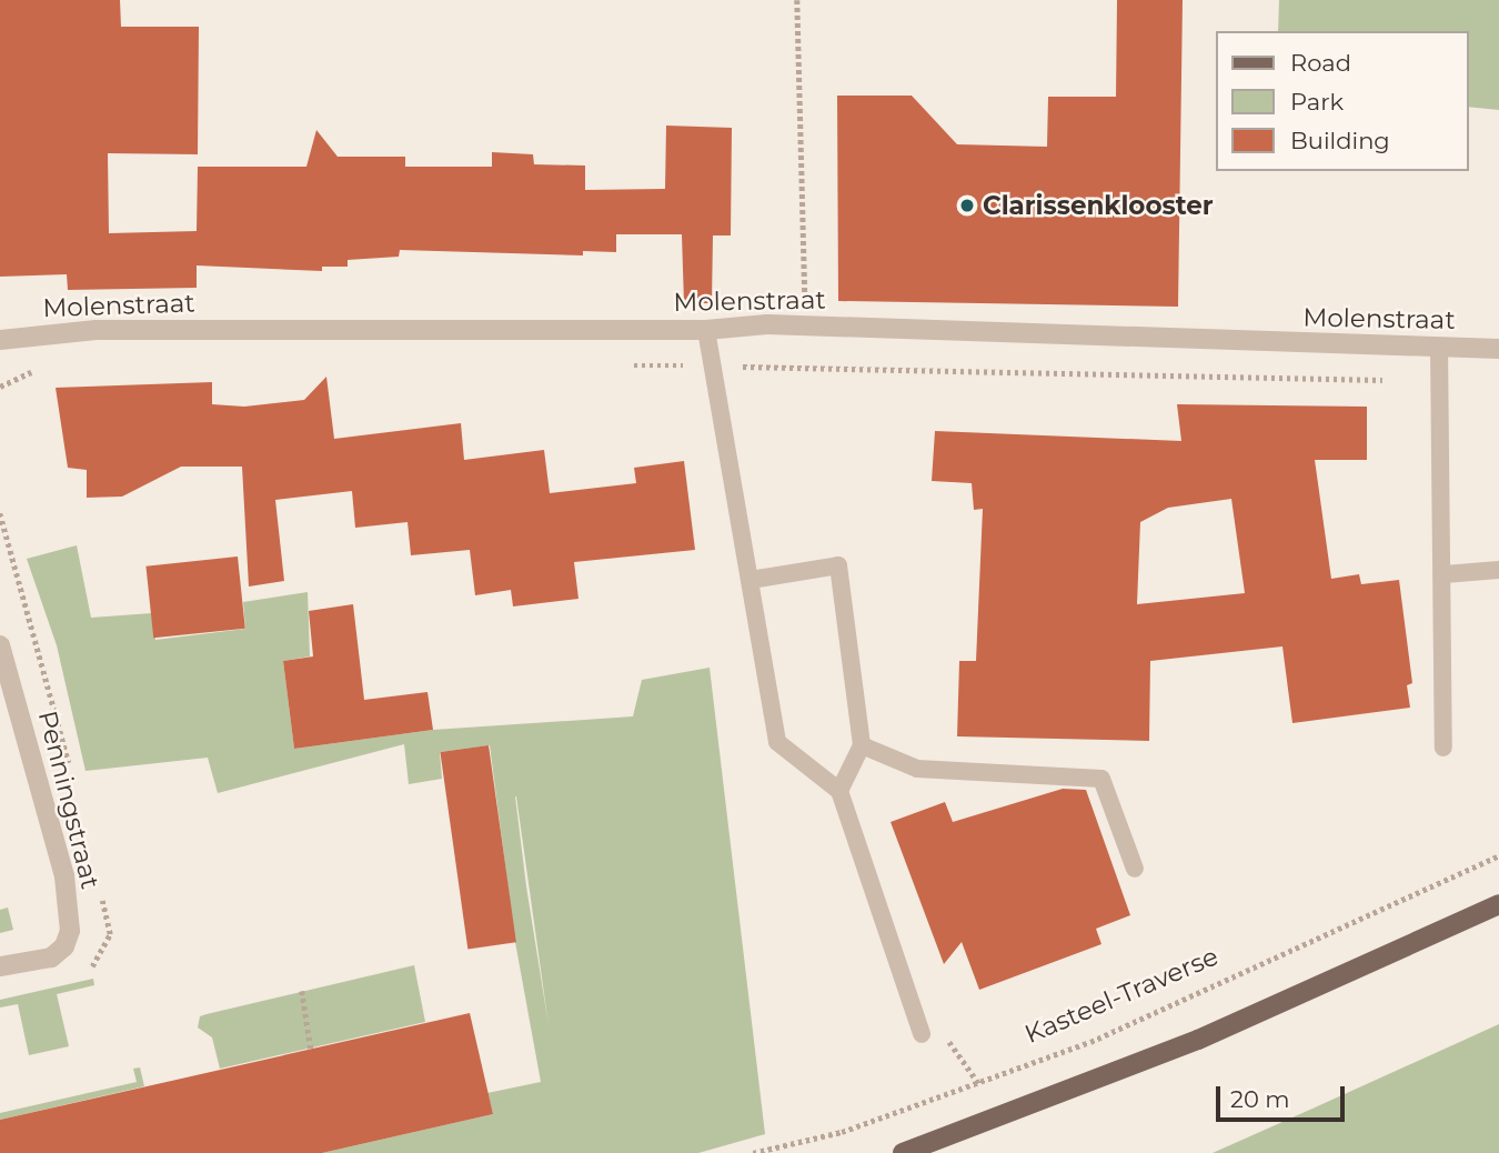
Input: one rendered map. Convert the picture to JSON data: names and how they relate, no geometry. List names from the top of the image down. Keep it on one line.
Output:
{"streets":{"street":["Molenstraat","Penningstraat"],"path":["Kasteel-Traverse"]},"places":["Clarissenklooster"],"legend":["Road","Park","Building"],"scale_bar":"20 m"}
